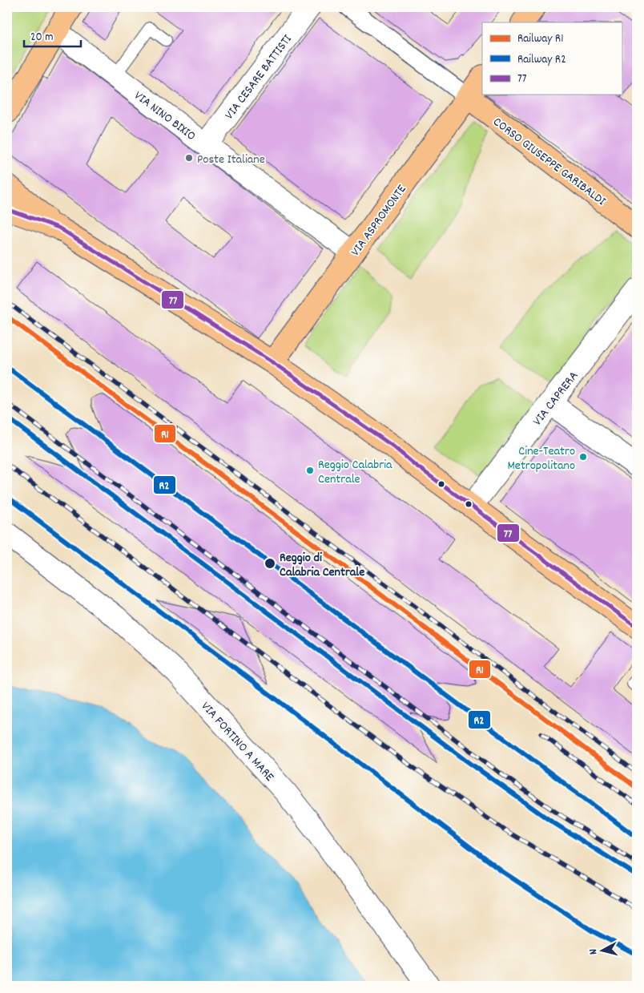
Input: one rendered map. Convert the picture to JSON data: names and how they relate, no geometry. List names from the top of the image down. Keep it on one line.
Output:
{"streets":{"main road":["CORSO GIUSEPPE GARIBALDI","VIA ASPROMONTE"],"street":["VIA CESARE BATTISTI","VIA NINO BIXIO","VIA CAPRERA","VIA FORTINO A MARE"]},"crossings":[["VIA CESARE BATTISTI","VIA NINO BIXIO"],["VIA NINO BIXIO","VIA ASPROMONTE"],["CORSO GIUSEPPE GARIBALDI","VIA ASPROMONTE"]],"places":["Poste Italiane","Cine-Teatro Metropolitano","Reggio Calabria Centrale","Reggio di Calabria Centrale"],"lines":["transit line 77","rail line R1","rail line R2"],"legend":["Railway R1","Railway R2","77"],"scale_bar":"20 m","north":"left"}
